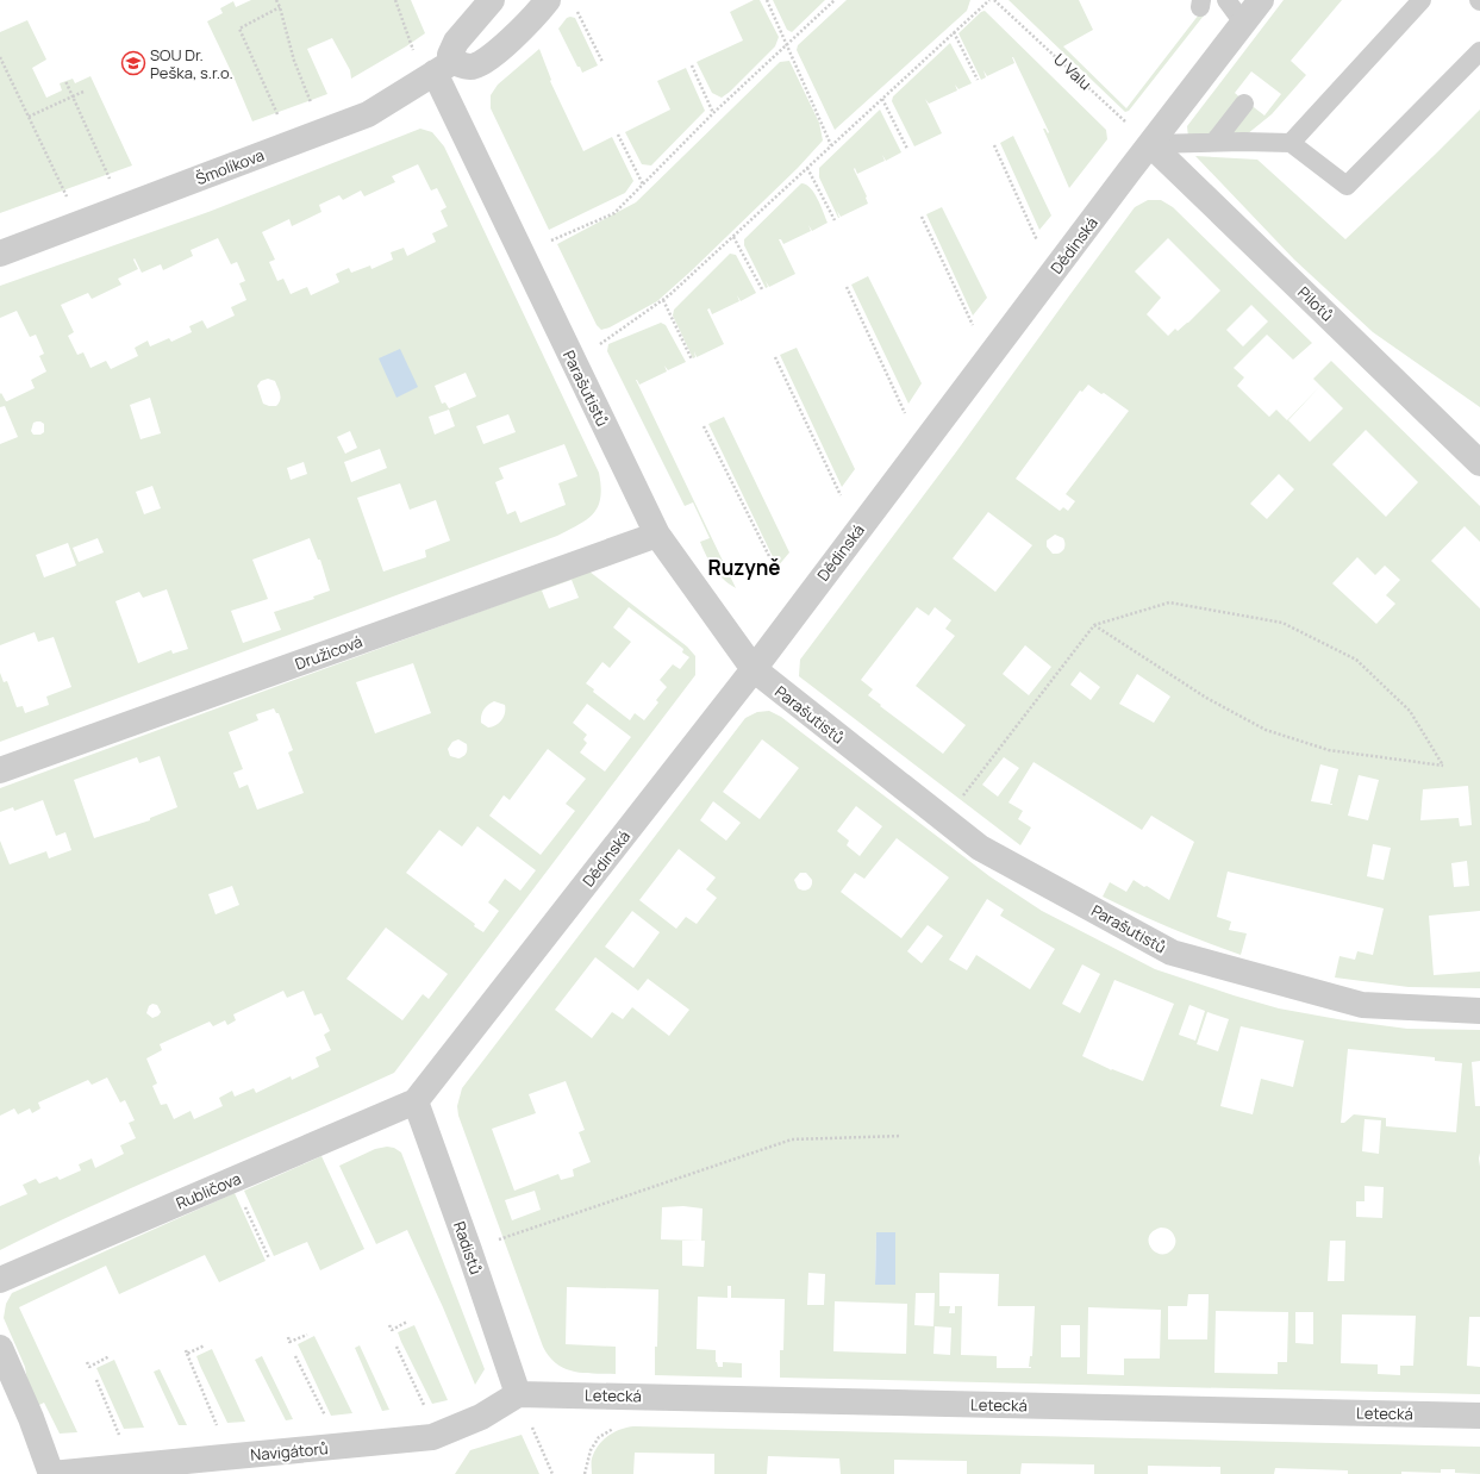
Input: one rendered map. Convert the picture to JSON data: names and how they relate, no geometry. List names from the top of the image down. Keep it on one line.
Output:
{"streets":{"street":["Šmolíkova","Dědinská","Pilotů","Parašutistů","Družicová","Rubličova","Radistů","Letecká","Navigátorů"],"path":["U Valu"]},"crossings":[["U Valu","Dědinská"],["U Valu","Pilotů"],["Šmolíkova","Parašutistů"],["Dědinská","Pilotů"],["Dědinská","Parašutistů"],["Dědinská","Rubličova"],["Dědinská","Radistů"],["Parašutistů","Družicová"],["Rubličova","Radistů"],["Radistů","Letecká"],["Radistů","Navigátorů"],["Letecká","Navigátorů"]],"districts":["Ruzyně"],"places":{"school or university":["SOU Dr. Peška, s.r.o."]}}
